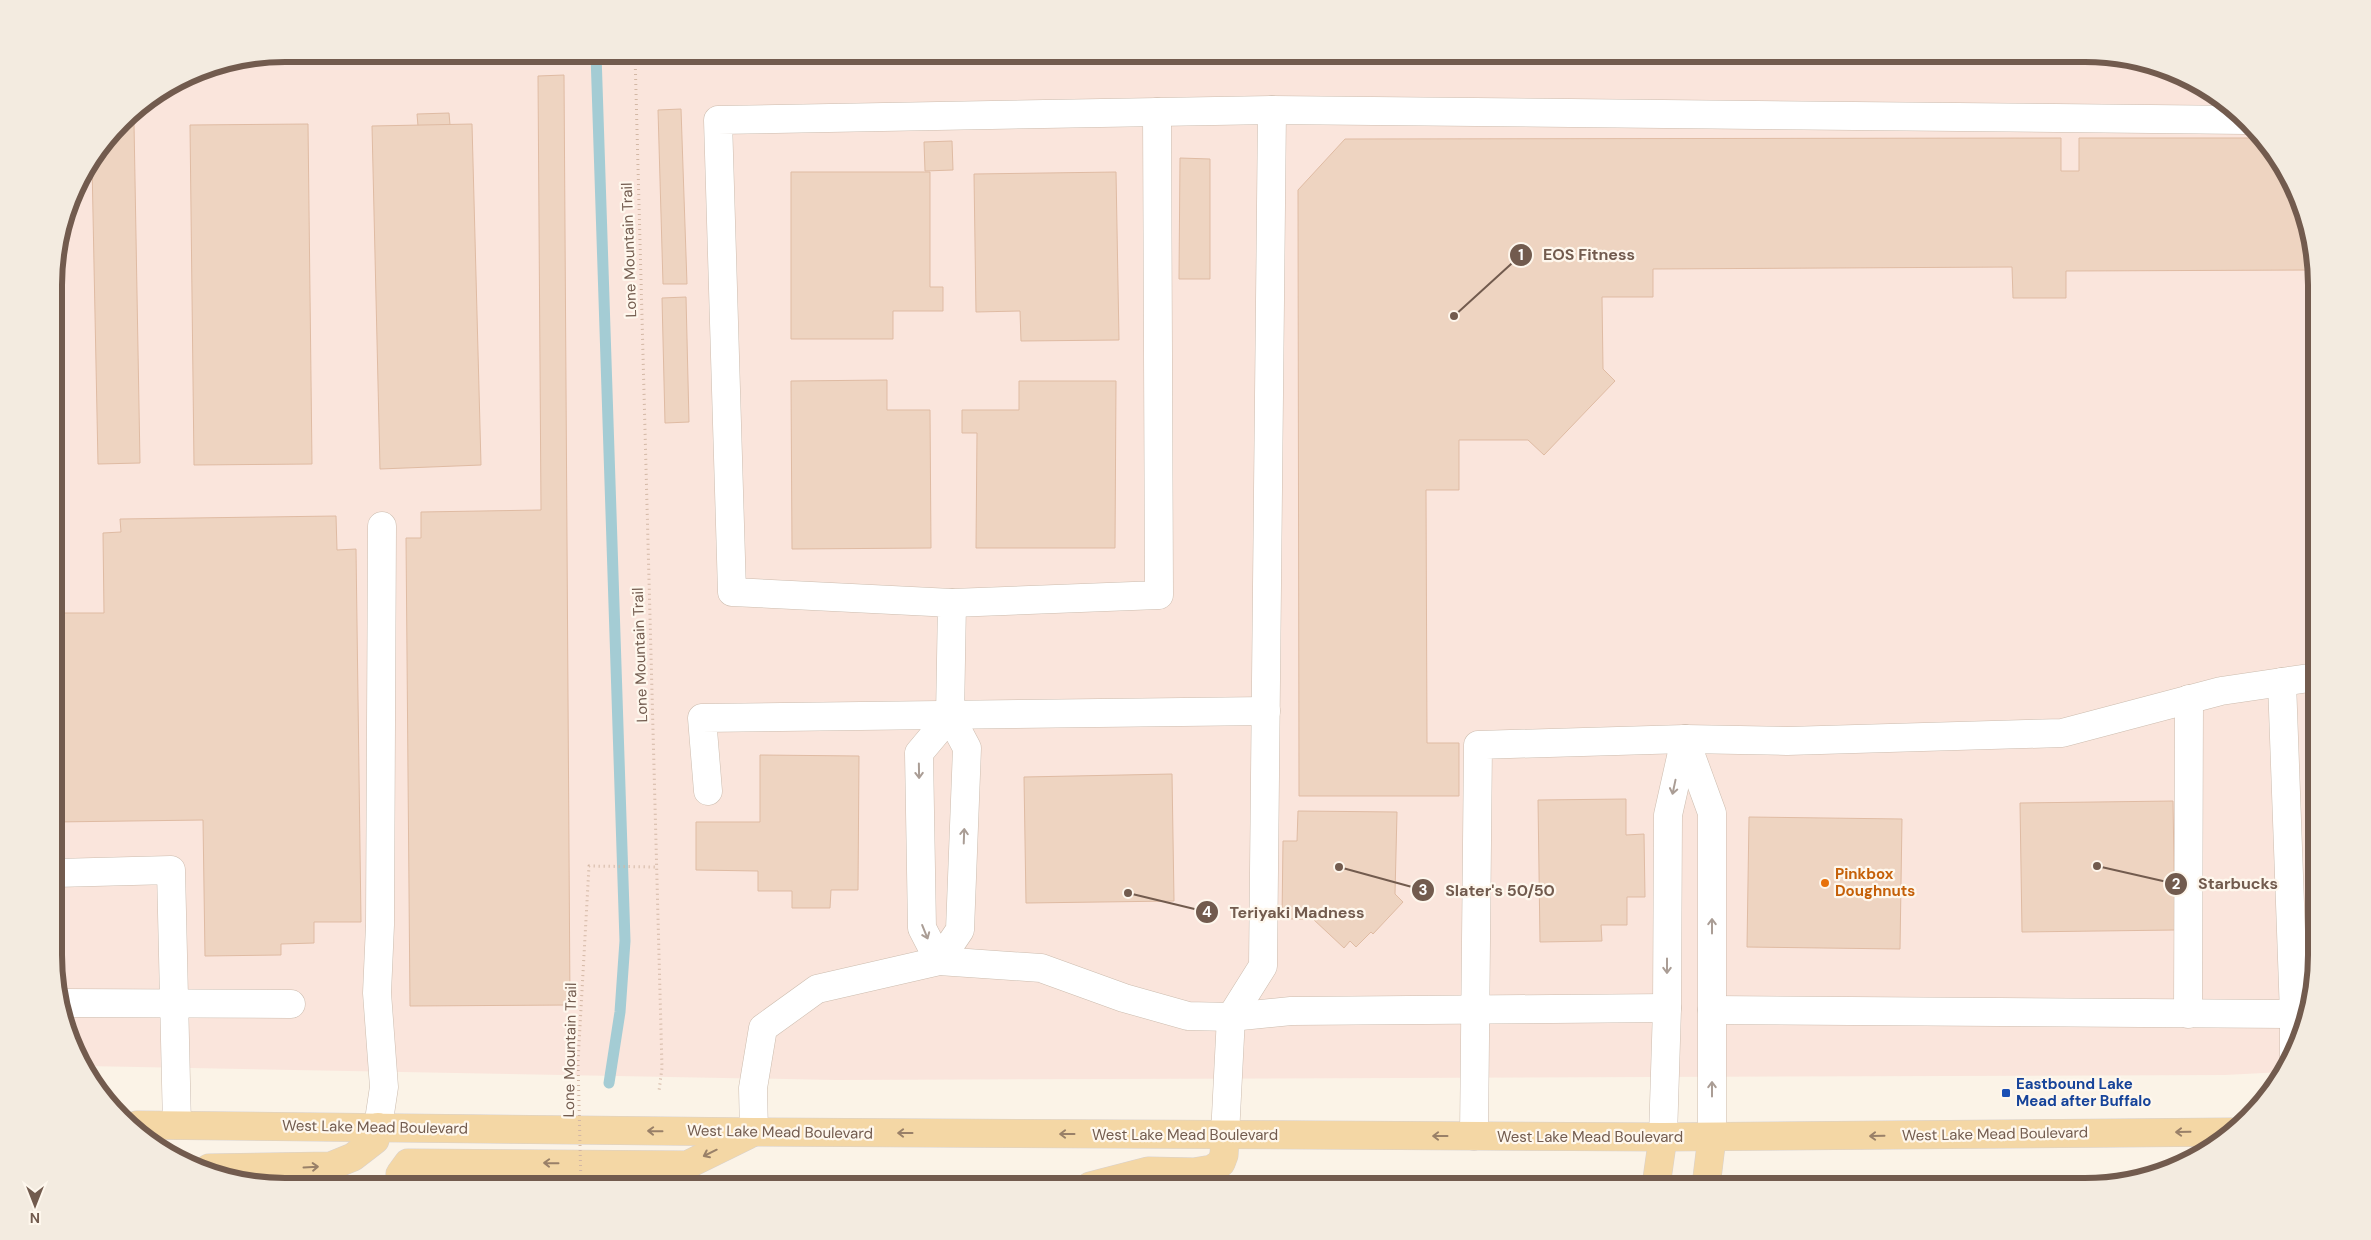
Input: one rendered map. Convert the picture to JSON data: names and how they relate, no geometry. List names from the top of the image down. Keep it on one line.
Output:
{"streets":{"main road":["West Lake Mead Boulevard"],"path":["Lone Mountain Trail"]},"one_way":["West Lake Mead Boulevard"],"places":{"other":["EOS Fitness","Starbucks","Slater's 50/50","Pinkbox Doughnuts","Teriyaki Madness"],"transit":["Eastbound Lake Mead after Buffalo"]},"north":"bottom"}
